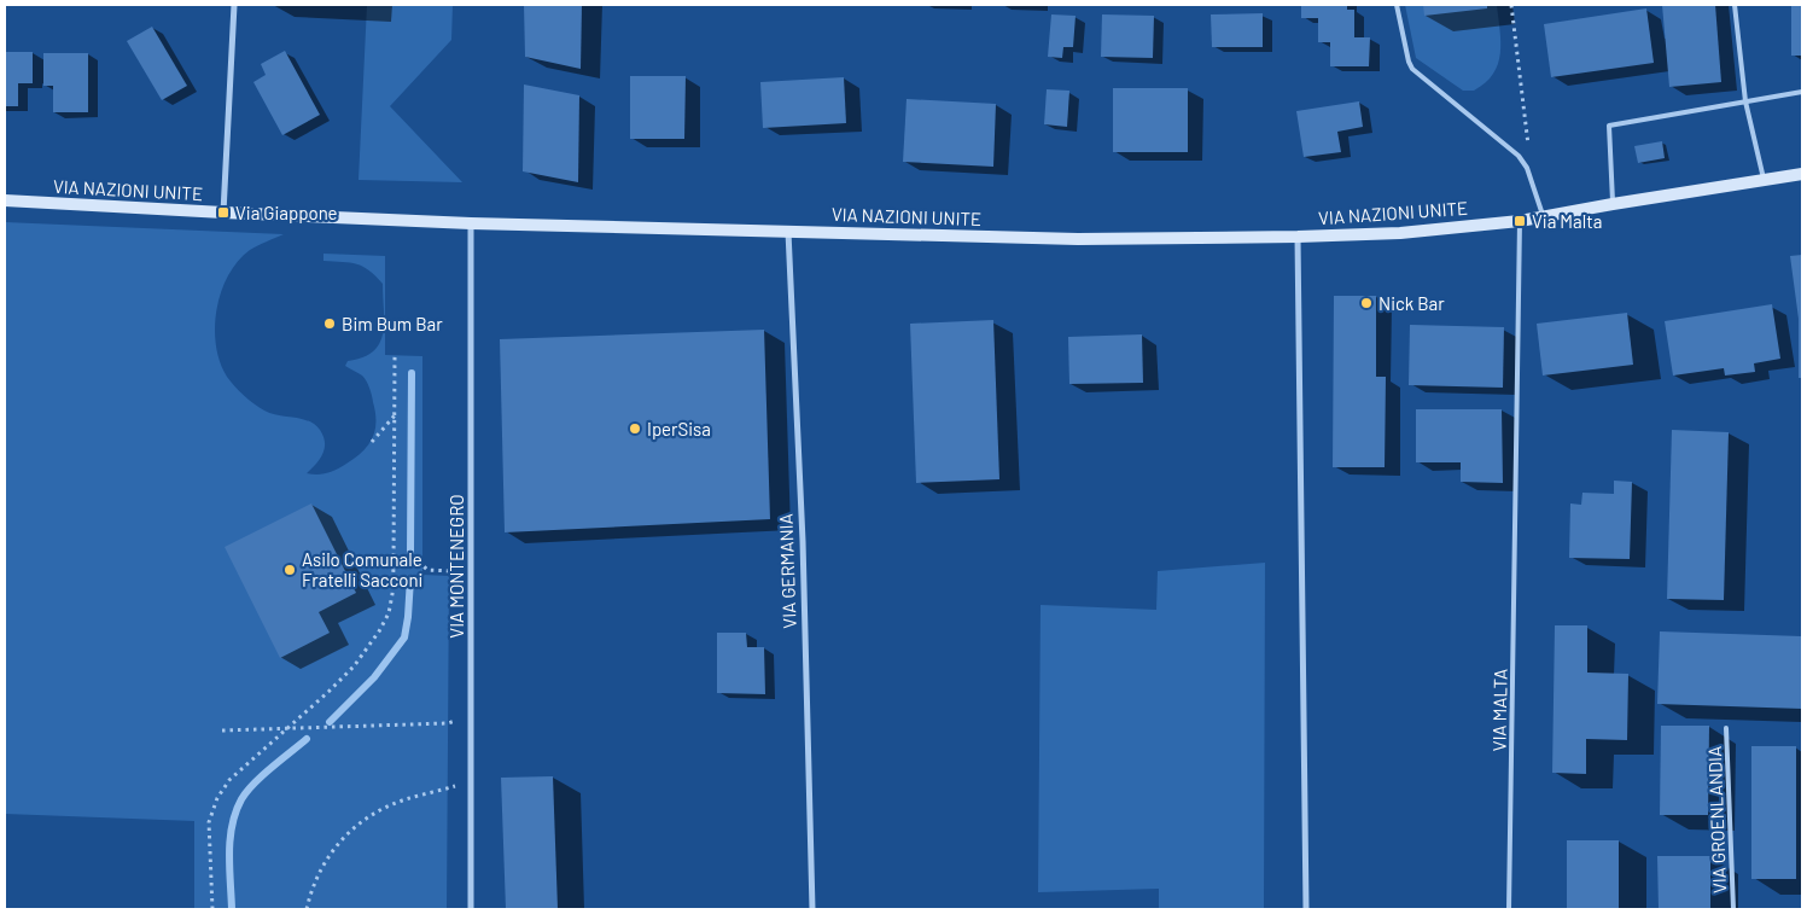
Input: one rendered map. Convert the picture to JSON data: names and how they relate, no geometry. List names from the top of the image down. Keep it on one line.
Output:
{"streets":{"street":["VIA NAZIONI UNITE","VIA MONTENEGRO","VIA GERMANIA"],"lane":["VIA MALTA","VIA GROENLANDIA"]},"crossings":[["VIA NAZIONI UNITE","VIA MONTENEGRO"],["VIA NAZIONI UNITE","VIA GERMANIA"],["VIA NAZIONI UNITE","VIA MALTA"]],"places":{"transit":["Via Giappone","Via Malta"],"other":["Nick Bar","Bim Bum Bar","IperSisa","Asilo Comunale Fratelli Sacconi"]}}
